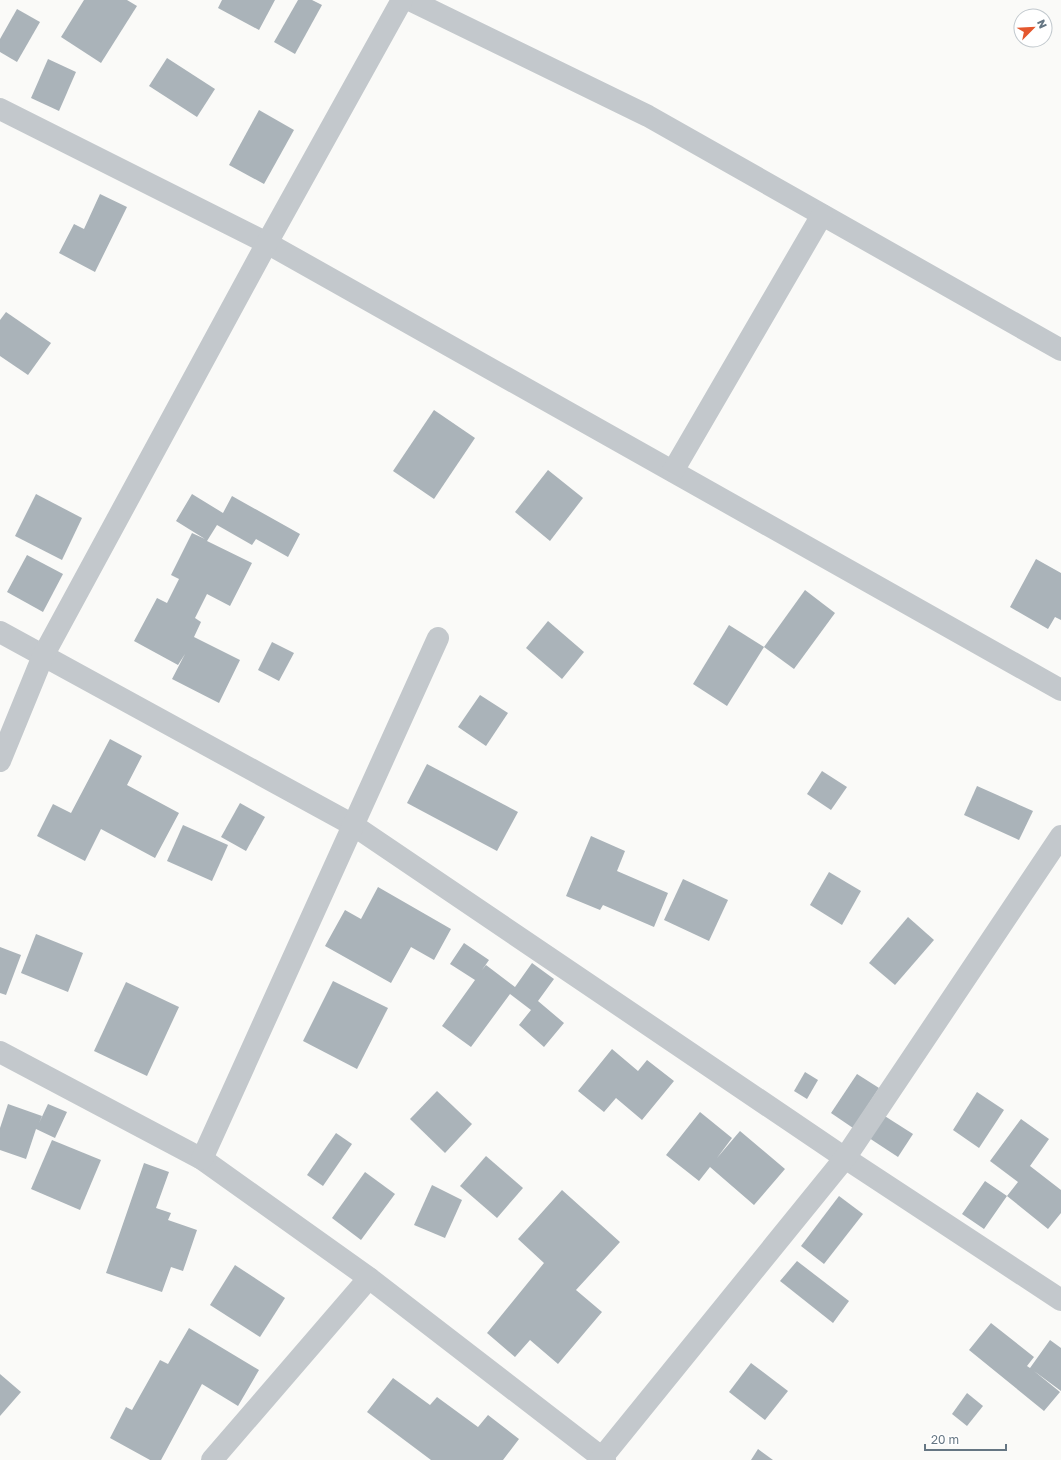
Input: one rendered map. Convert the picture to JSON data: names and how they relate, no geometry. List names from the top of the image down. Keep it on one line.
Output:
{"scale_bar":"20 m","north":"top right"}
